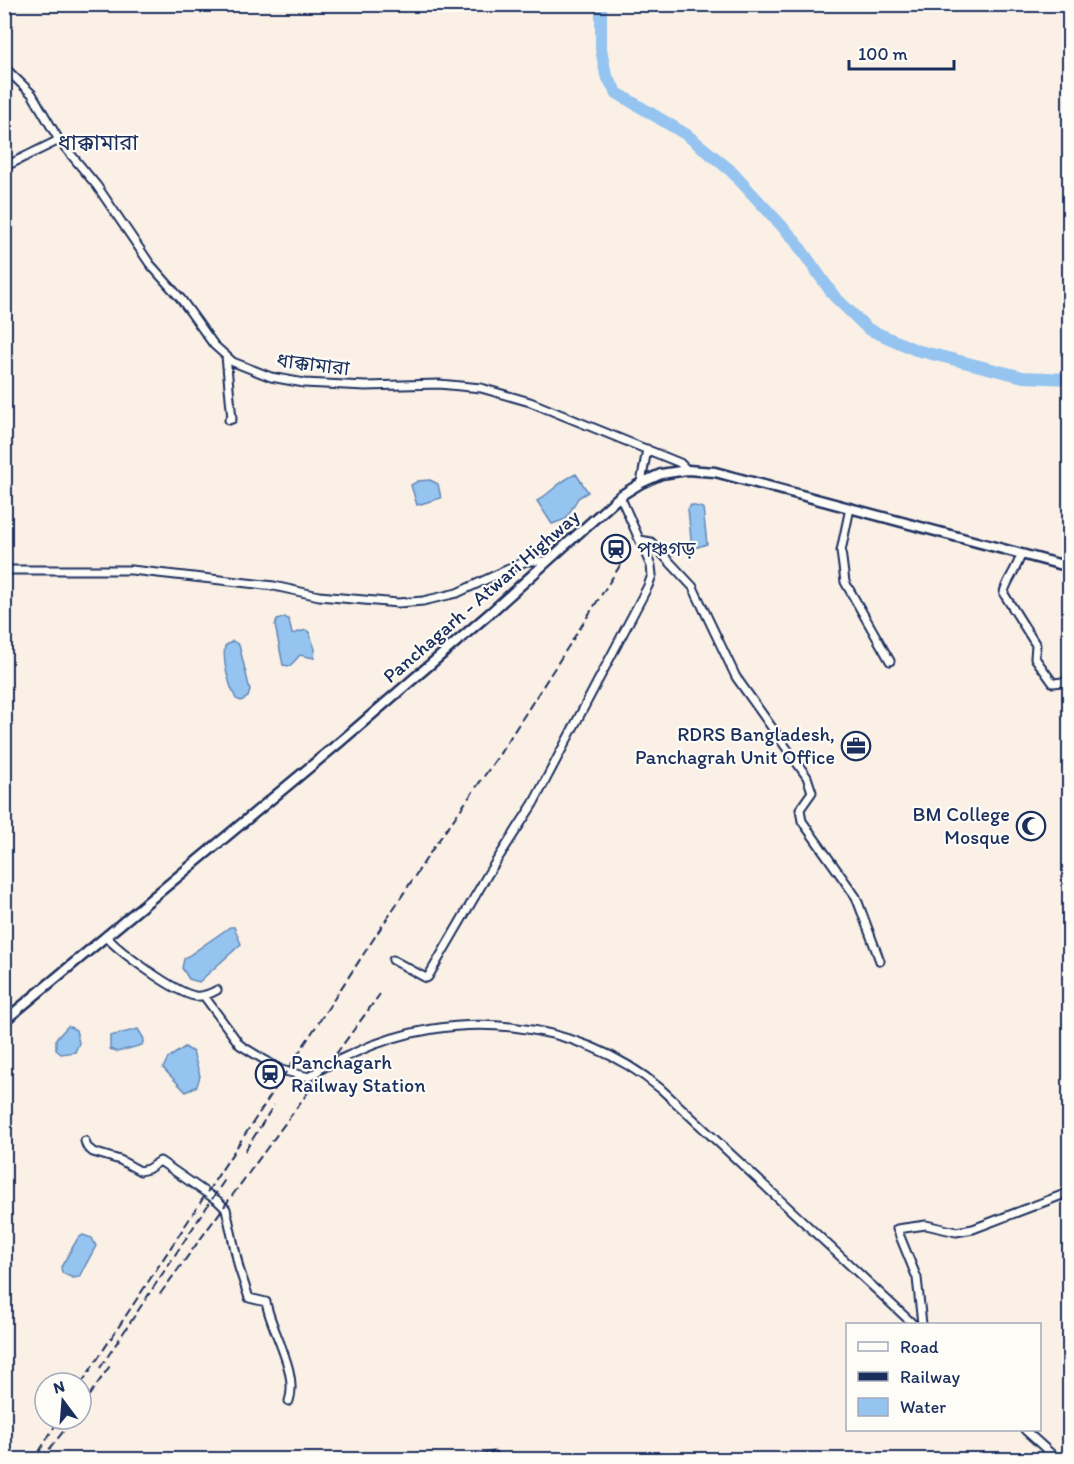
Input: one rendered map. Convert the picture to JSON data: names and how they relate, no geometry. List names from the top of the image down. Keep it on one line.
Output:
{"streets":{"main road":["Panchagarh - Atwari Highway"],"street":["ধাক্কামারা"]},"crossings":[["ধাক্কামারা","Panchagarh - Atwari Highway"]],"districts":["ধাক্কামারা"],"places":{"station":["পঞ্চগড়","Panchagarh Railway Station"],"office":["RDRS Bangladesh, Panchagrah Unit Office"],"mosque":["BM College Mosque"]},"legend":["Road","Railway","Water"],"scale_bar":"100 m","north":"top"}
